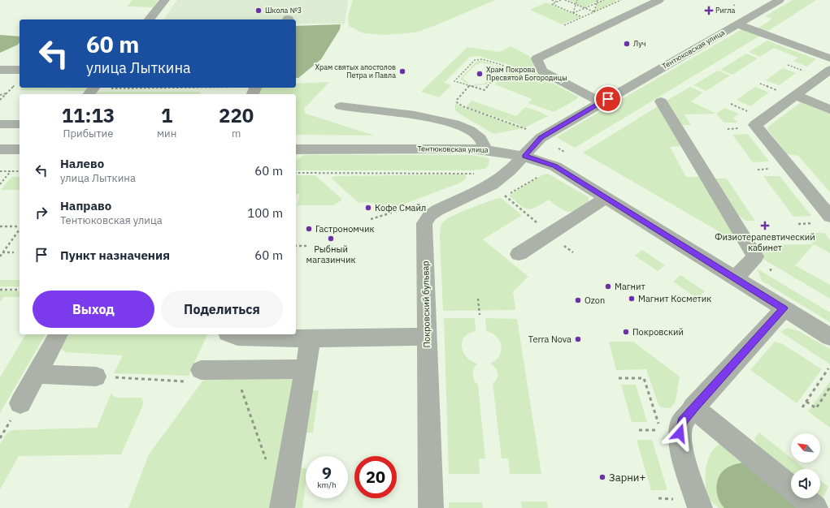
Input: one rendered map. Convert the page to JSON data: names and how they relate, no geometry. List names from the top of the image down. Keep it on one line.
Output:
{"streets":{"street":["Тентюковская улица","Покровский бульвар"]},"crossings":[["Тентюковская улица","Покровский бульвар"]],"places":{"other":["Школа №3","Луч","Храм святых апостолов Петра и Павла","Храм Покрова Пресвятой Богородицы","Кофе Смайл","Гастрономчик","Рыбный магазинчик","Магнит","Магнит Косметик","Ozon","Покровский","Terra Nova","Зарни+"],"health":["Ригла","Физиотерапевтический кабинет"]},"north":"top left","page":{"turn":["60 m","улица Лыткина"],"eta":["11:13","Прибытие","1","мин","220","m"],"list":[{"name":"Налево","note":"улица Лыткина","value":"60 m"},{"name":"Направо","note":"Тентюковская улица","value":"100 m"},{"name":"Пункт назначения","value":"60 m"}],"buttons":["Выход","Поделиться"],"speed":"9 km/h","limit":"20"}}
